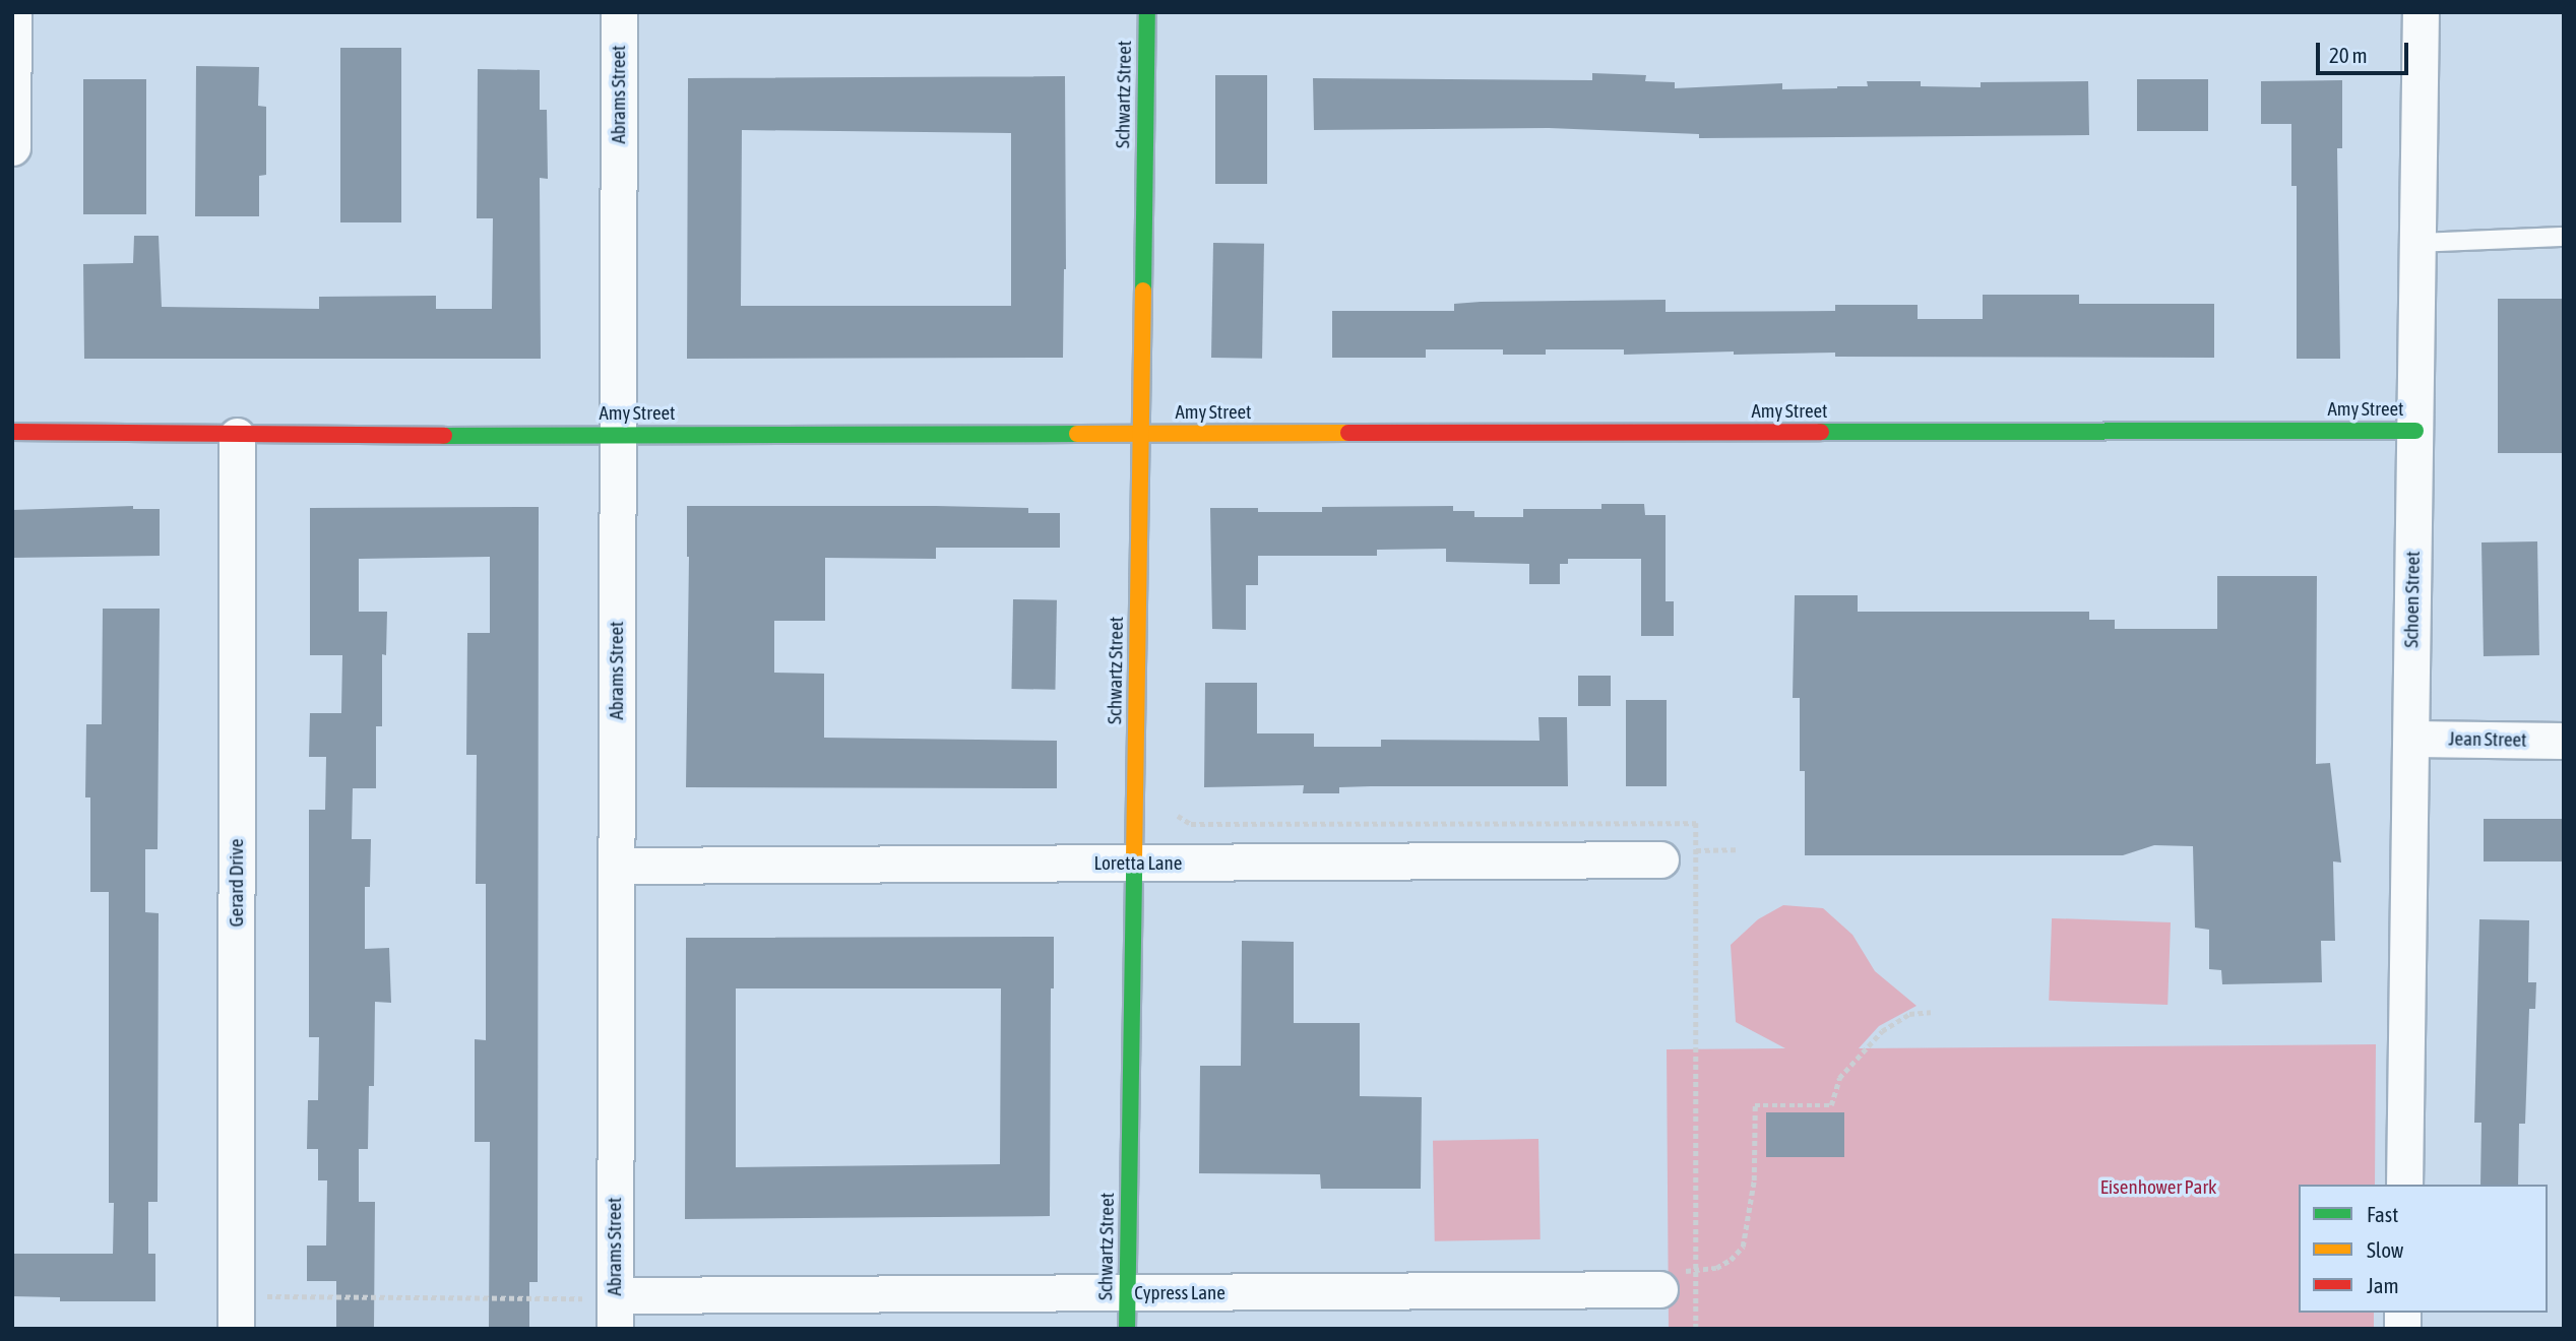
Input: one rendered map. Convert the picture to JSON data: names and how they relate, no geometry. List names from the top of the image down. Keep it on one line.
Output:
{"streets":{"street":["Abrams Street","Schwartz Street","Amy Street","Schoen Street","Jean Street","Loretta Lane","Gerard Drive","Cypress Lane"]},"crossings":[["Abrams Street","Amy Street"],["Abrams Street","Loretta Lane"],["Abrams Street","Cypress Lane"],["Schwartz Street","Amy Street"],["Schwartz Street","Loretta Lane"],["Schwartz Street","Cypress Lane"],["Amy Street","Schoen Street"],["Amy Street","Gerard Drive"],["Schoen Street","Jean Street"]],"parks":["Eisenhower Park"],"legend":["Fast","Slow","Jam"],"scale_bar":"20 m"}
